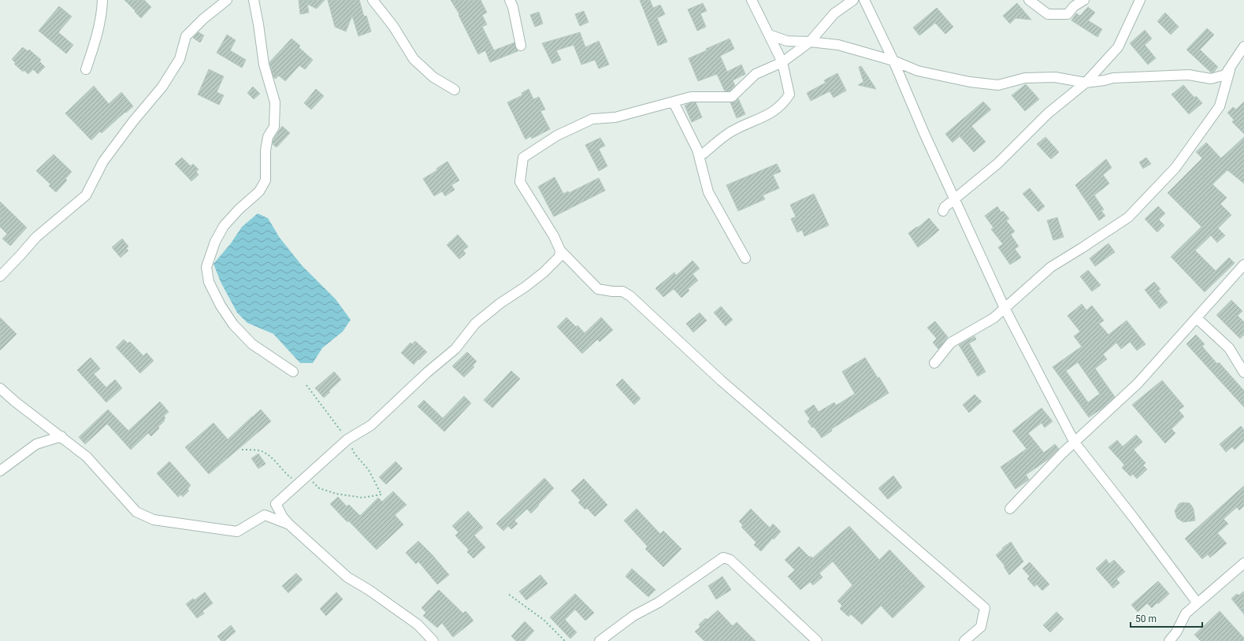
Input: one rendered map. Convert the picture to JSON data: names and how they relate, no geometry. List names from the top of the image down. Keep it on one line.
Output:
{"scale_bar":"50 m"}
